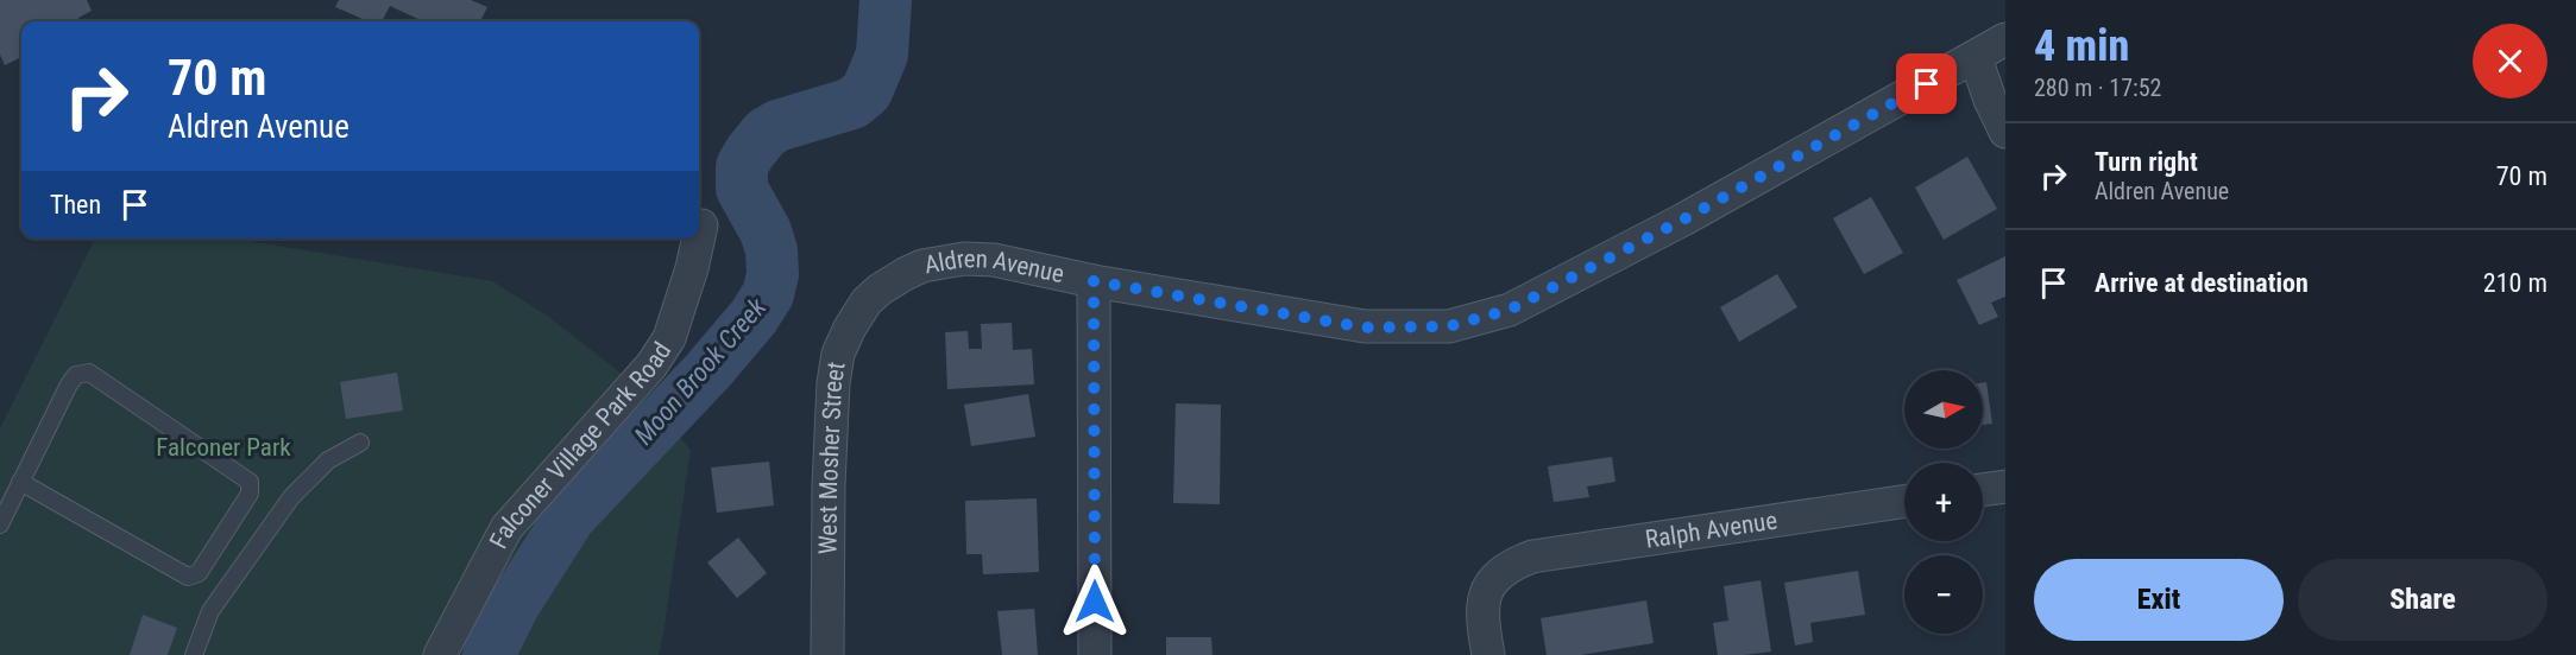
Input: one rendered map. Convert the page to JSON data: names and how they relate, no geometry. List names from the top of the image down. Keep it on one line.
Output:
{"streets":{"street":["Aldren Avenue","Falconer Village Park Road","West Mosher Street","Ralph Avenue"]},"crossings":[["Aldren Avenue","West Mosher Street"]],"water":["Moon Brook Creek"],"parks":["Falconer Park"],"north":"right","page":{"heading":["4 min","280 m · 17:52"],"turn":["70 m","Aldren Avenue"],"list":[{"name":"Turn right","note":"Aldren Avenue","value":"70 m"},{"name":"Arrive at destination","value":"210 m"}],"then":"Then","map_buttons":["+","−"],"buttons":["Exit","Share"]}}
